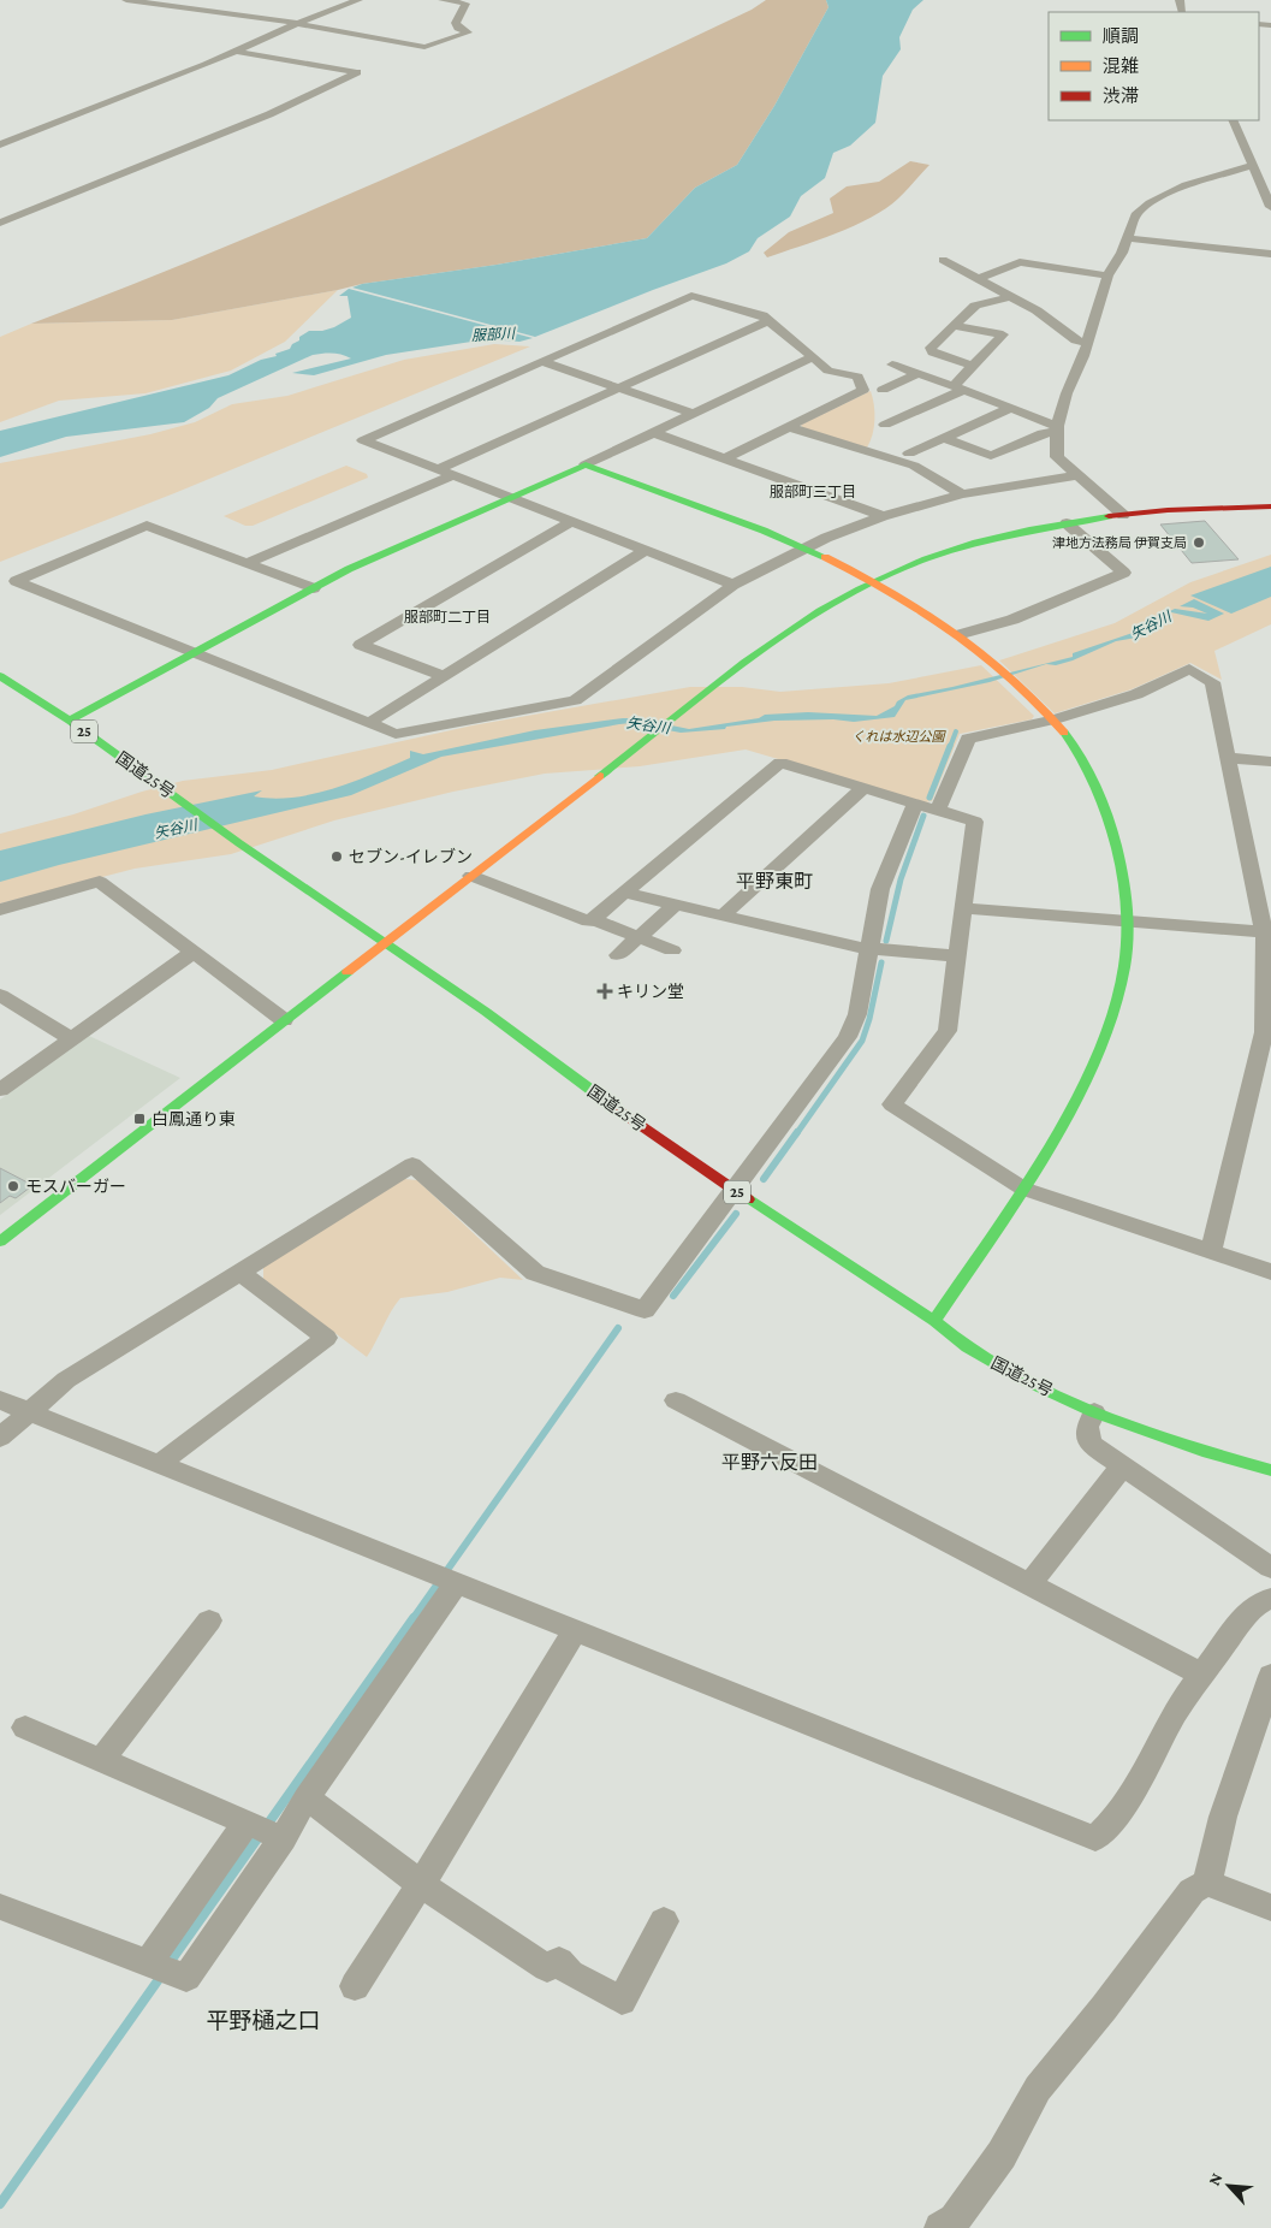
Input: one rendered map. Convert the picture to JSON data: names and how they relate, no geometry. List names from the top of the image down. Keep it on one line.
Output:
{"streets":{"main road":["25","国道25号"]},"districts":["服部町三丁目","服部町二丁目","平野東町","平野六反田","平野樋之口"],"water":["服部川","矢谷川"],"parks":["くれは水辺公園"],"places":{"other":["津地方法務局 伊賀支局","セブン-イレブン","モスバーガー"],"health":["キリン堂"],"transit":["白鳳通り東"]},"legend":["順調","混雑","渋滞"],"north":"top left"}
